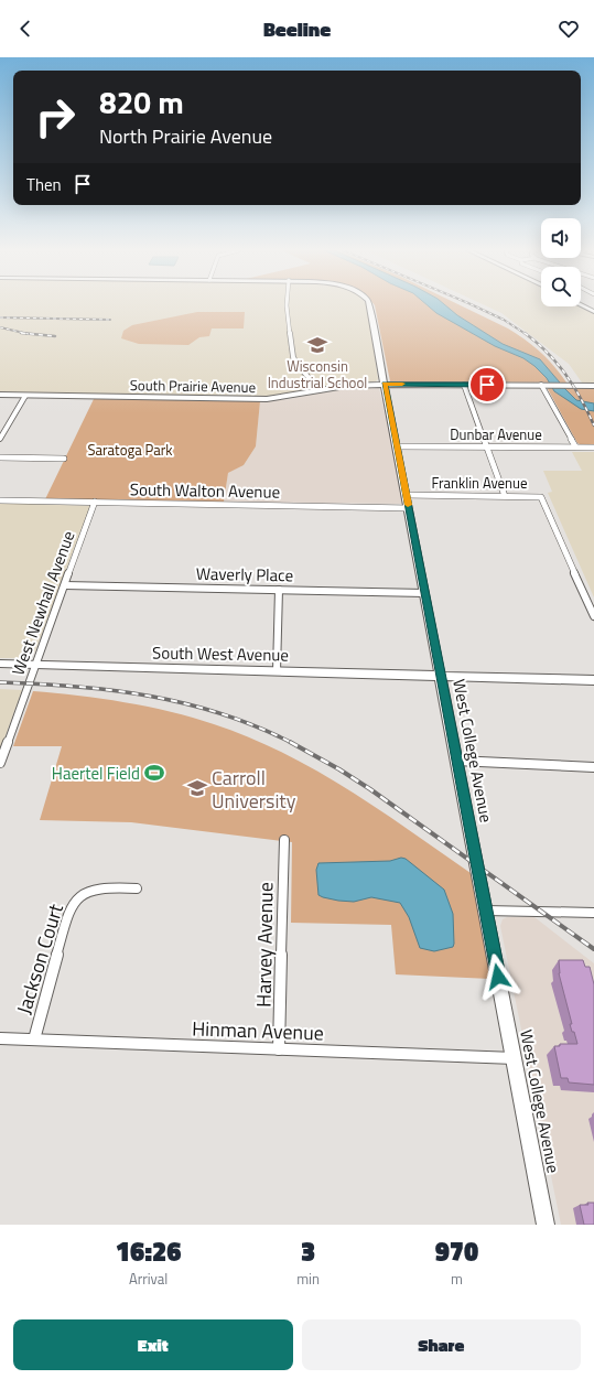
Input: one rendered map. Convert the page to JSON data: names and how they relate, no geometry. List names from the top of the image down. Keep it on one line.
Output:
{"streets":{"street":["South Prairie Avenue","Dunbar Avenue","Franklin Avenue","South Walton Avenue","Waverly Place","West Newhall Avenue","South West Avenue","West College Avenue","Harvey Avenue","Jackson Court","Hinman Avenue"]},"crossings":[["South Prairie Avenue","West College Avenue"],["Dunbar Avenue","West College Avenue"],["Franklin Avenue","West College Avenue"],["South Walton Avenue","West Newhall Avenue"],["South Walton Avenue","West College Avenue"],["Waverly Place","West Newhall Avenue"],["Waverly Place","West College Avenue"],["West Newhall Avenue","South West Avenue"],["South West Avenue","West College Avenue"],["West College Avenue","Hinman Avenue"],["Harvey Avenue","Hinman Avenue"],["Jackson Court","Hinman Avenue"]],"parks":["Saratoga Park"],"places":{"school or university":["Wisconsin Industrial School","Carroll University"],"sports":["Haertel Field"]},"page":{"header":"Beeline","turn":["820 m","North Prairie Avenue"],"then":"Then","eta":["16:26","Arrival","3","min","970","m"],"buttons":["Exit","Share"]}}
